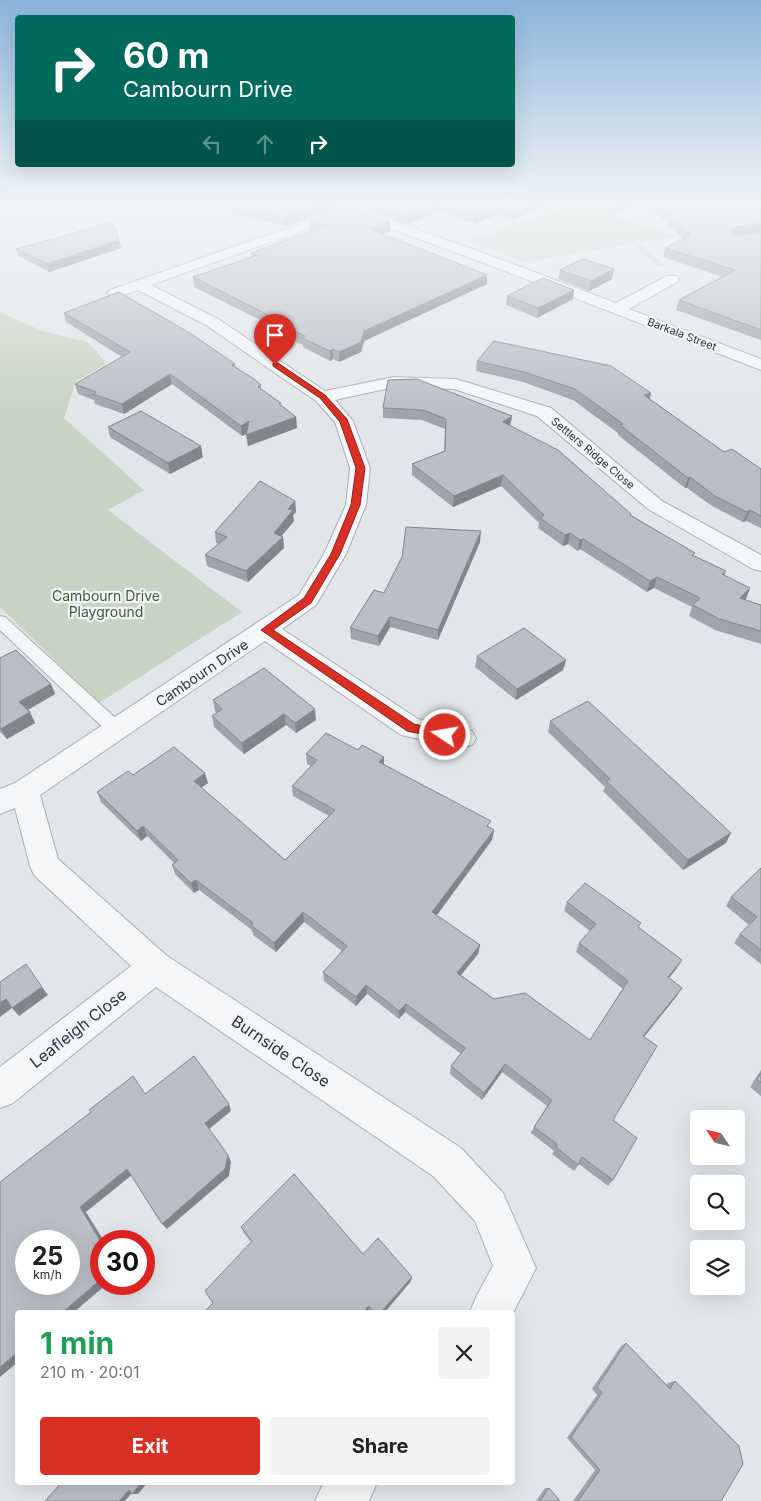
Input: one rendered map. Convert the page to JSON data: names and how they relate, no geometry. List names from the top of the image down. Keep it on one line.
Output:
{"streets":{"street":["Barkala Street","Settlers Ridge Close","Cambourn Drive","Leafleigh Close","Burnside Close"]},"crossings":[["Settlers Ridge Close","Cambourn Drive"],["Cambourn Drive","Burnside Close"],["Leafleigh Close","Burnside Close"]],"parks":["Cambourn Drive Playground"],"north":"top left","page":{"turn":["60 m","Cambourn Drive"],"speed":"25 km/h","limit":"30","heading":["1 min","210 m · 20:01"],"buttons":["Exit","Share"]}}
